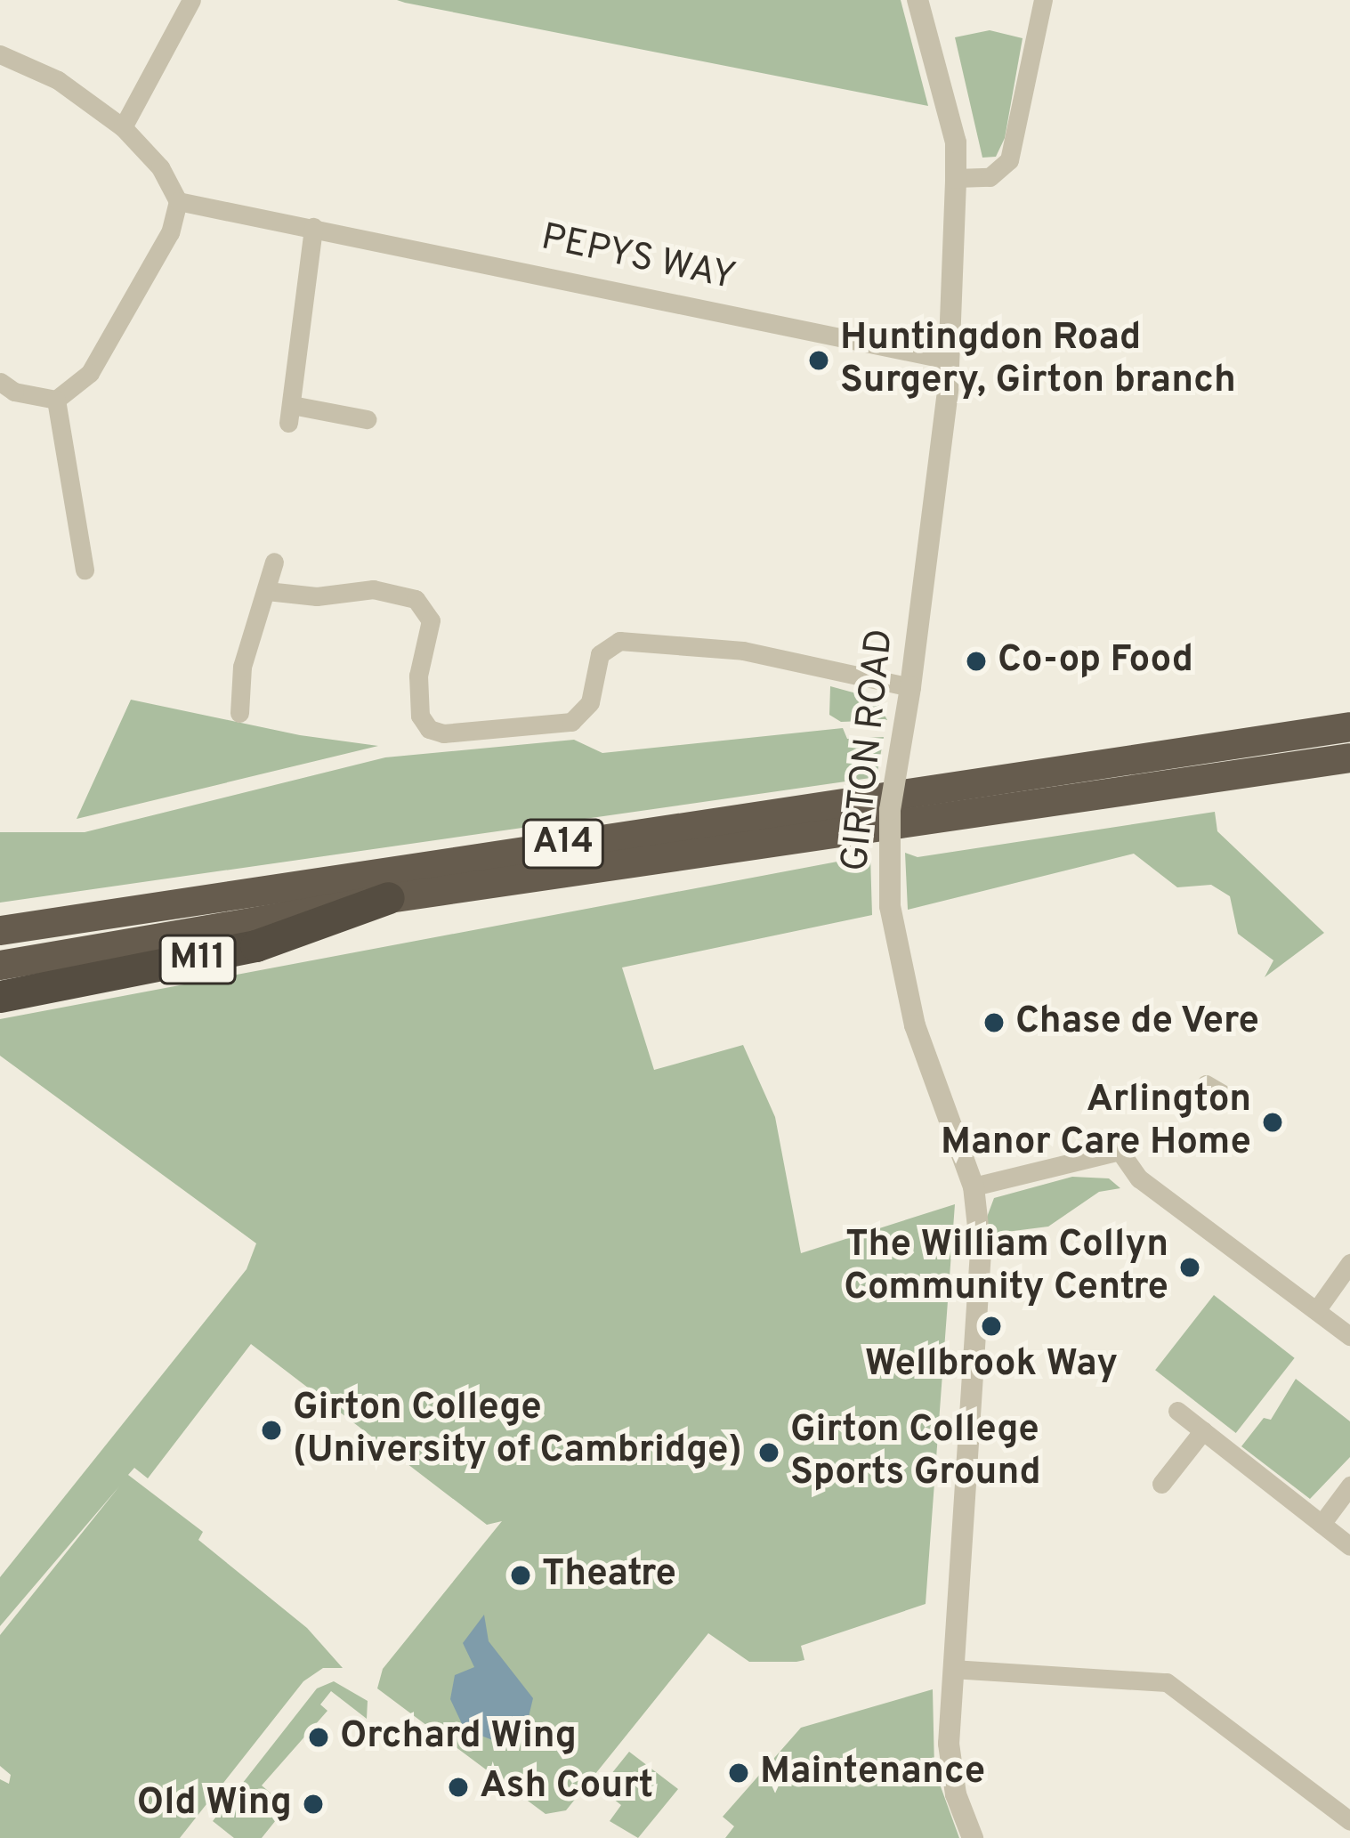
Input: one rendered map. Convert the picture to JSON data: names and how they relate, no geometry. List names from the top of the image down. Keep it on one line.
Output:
{"streets":{"highway":["A14","M11"],"street":["PEPYS WAY","GIRTON ROAD"]},"crossings":[["PEPYS WAY","GIRTON ROAD"],["A14","M11"]],"places":["Huntingdon Road Surgery, Girton branch","Co-op Food","Chase de Vere","Arlington Manor Care Home","The William Collyn Community Centre","Wellbrook Way","Girton College (University of Cambridge)","Girton College Sports Ground","Theatre","Orchard Wing","Maintenance","Ash Court","Old Wing"]}
